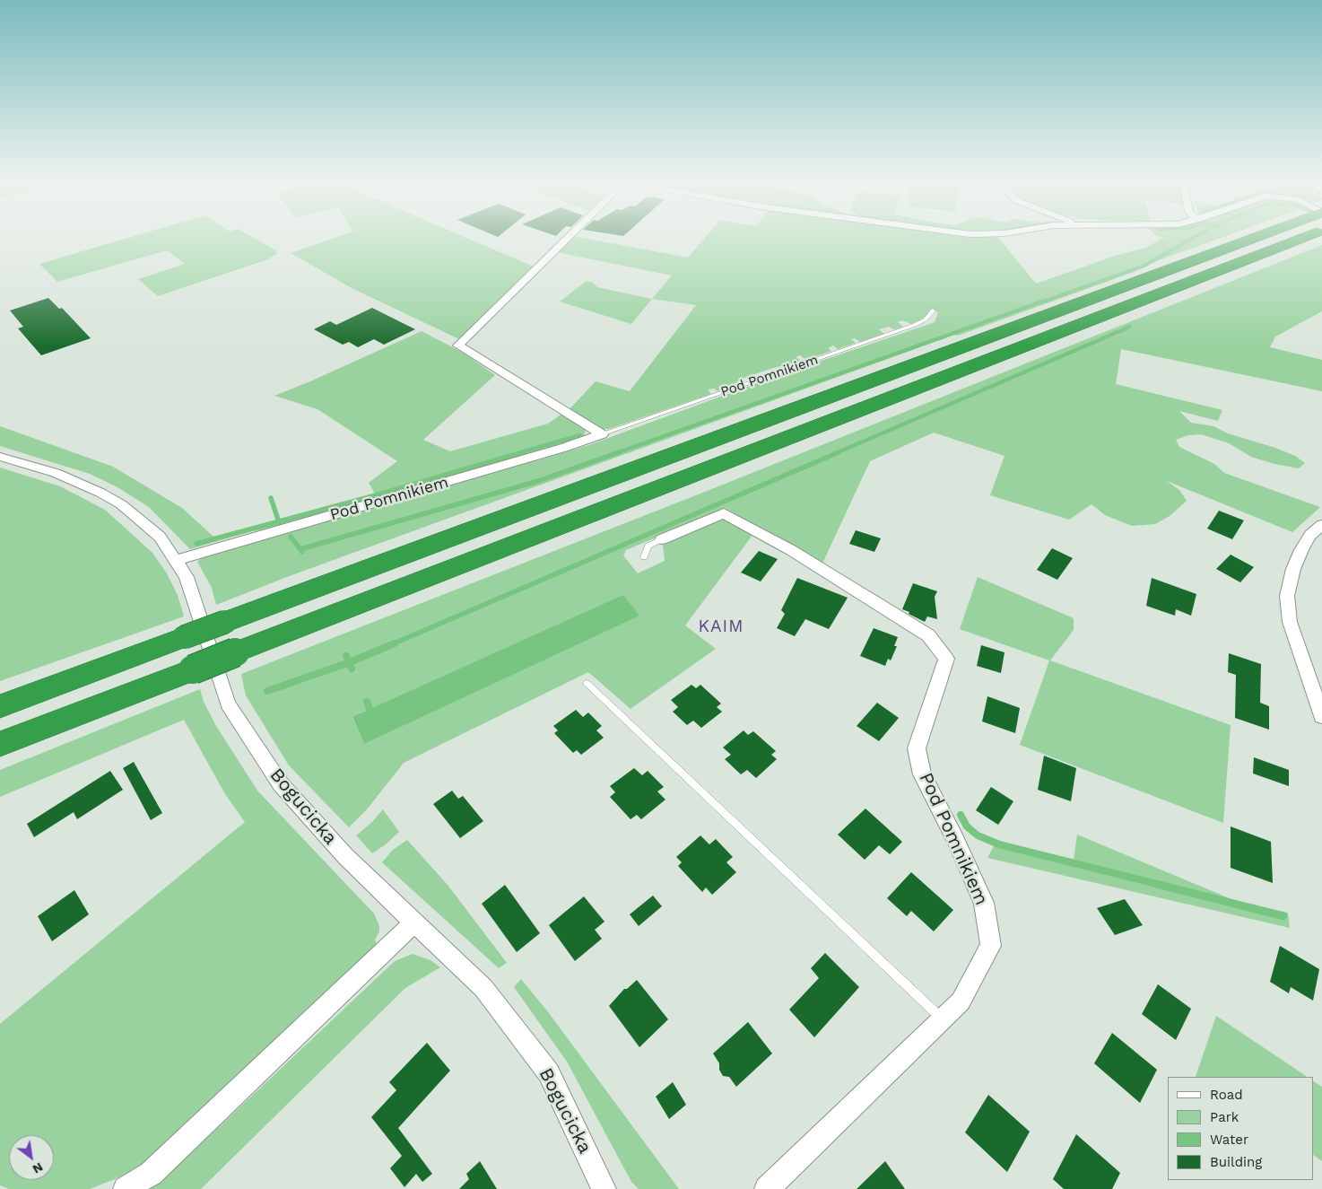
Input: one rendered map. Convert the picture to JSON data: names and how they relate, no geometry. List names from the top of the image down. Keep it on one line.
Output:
{"streets":{"street":["Pod Pomnikiem","Bogucicka"]},"crossings":[["Pod Pomnikiem","Bogucicka"]],"districts":["KAIM"],"legend":["Road","Park","Water","Building"],"north":"bottom right"}
